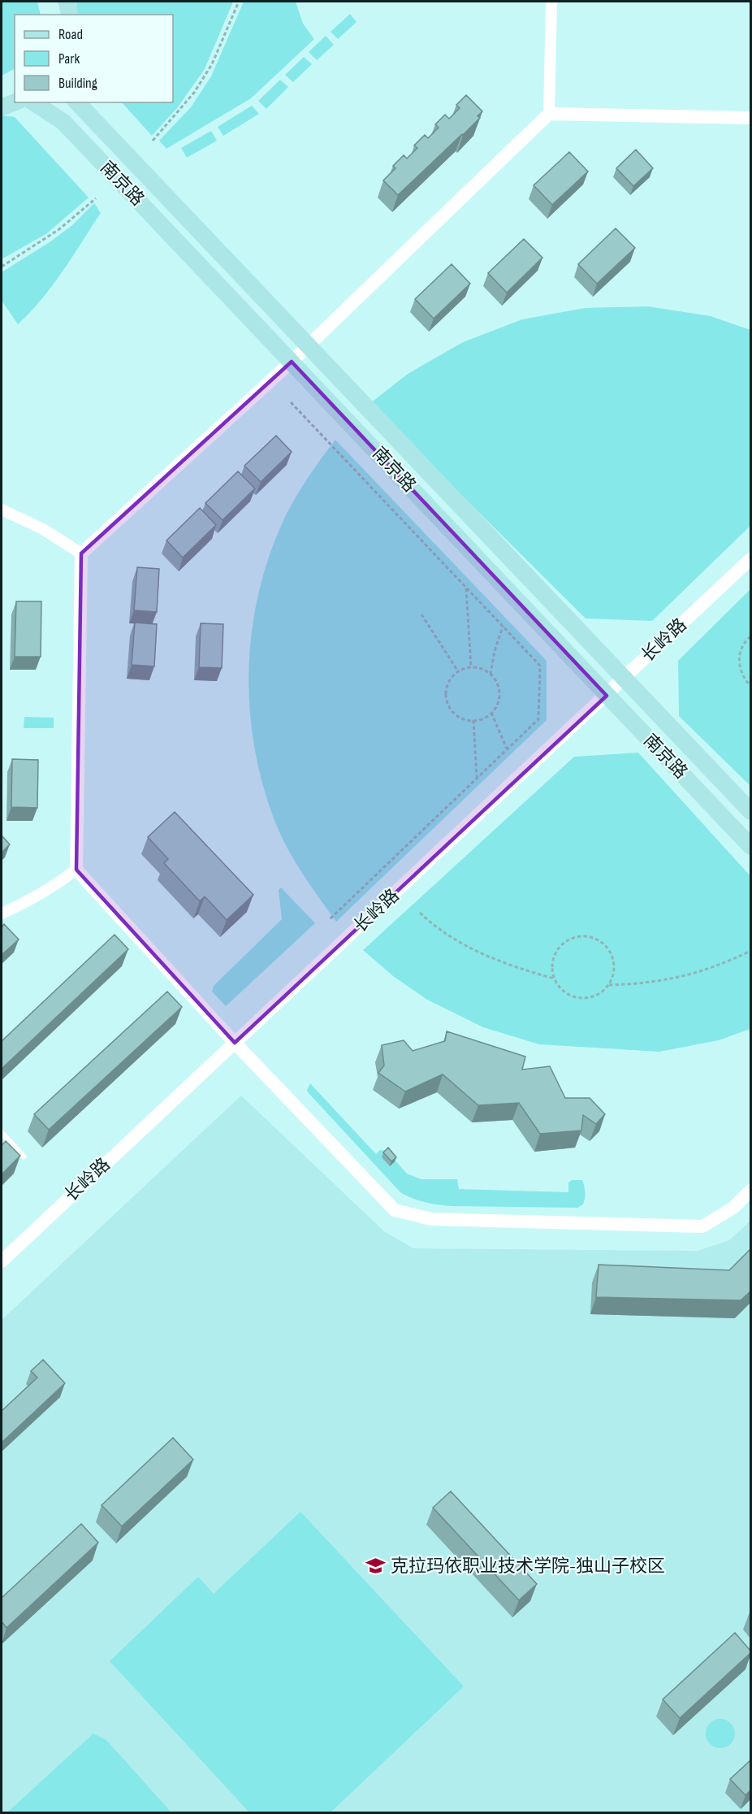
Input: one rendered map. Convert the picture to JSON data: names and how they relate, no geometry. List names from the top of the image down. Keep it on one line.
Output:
{"streets":{"main road":["南京路"],"street":["长岭路"]},"crossings":[["南京路","长岭路"]],"places":{"school or university":["克拉玛依职业技术学院-独山子校区"]},"legend":["Road","Park","Building"]}
